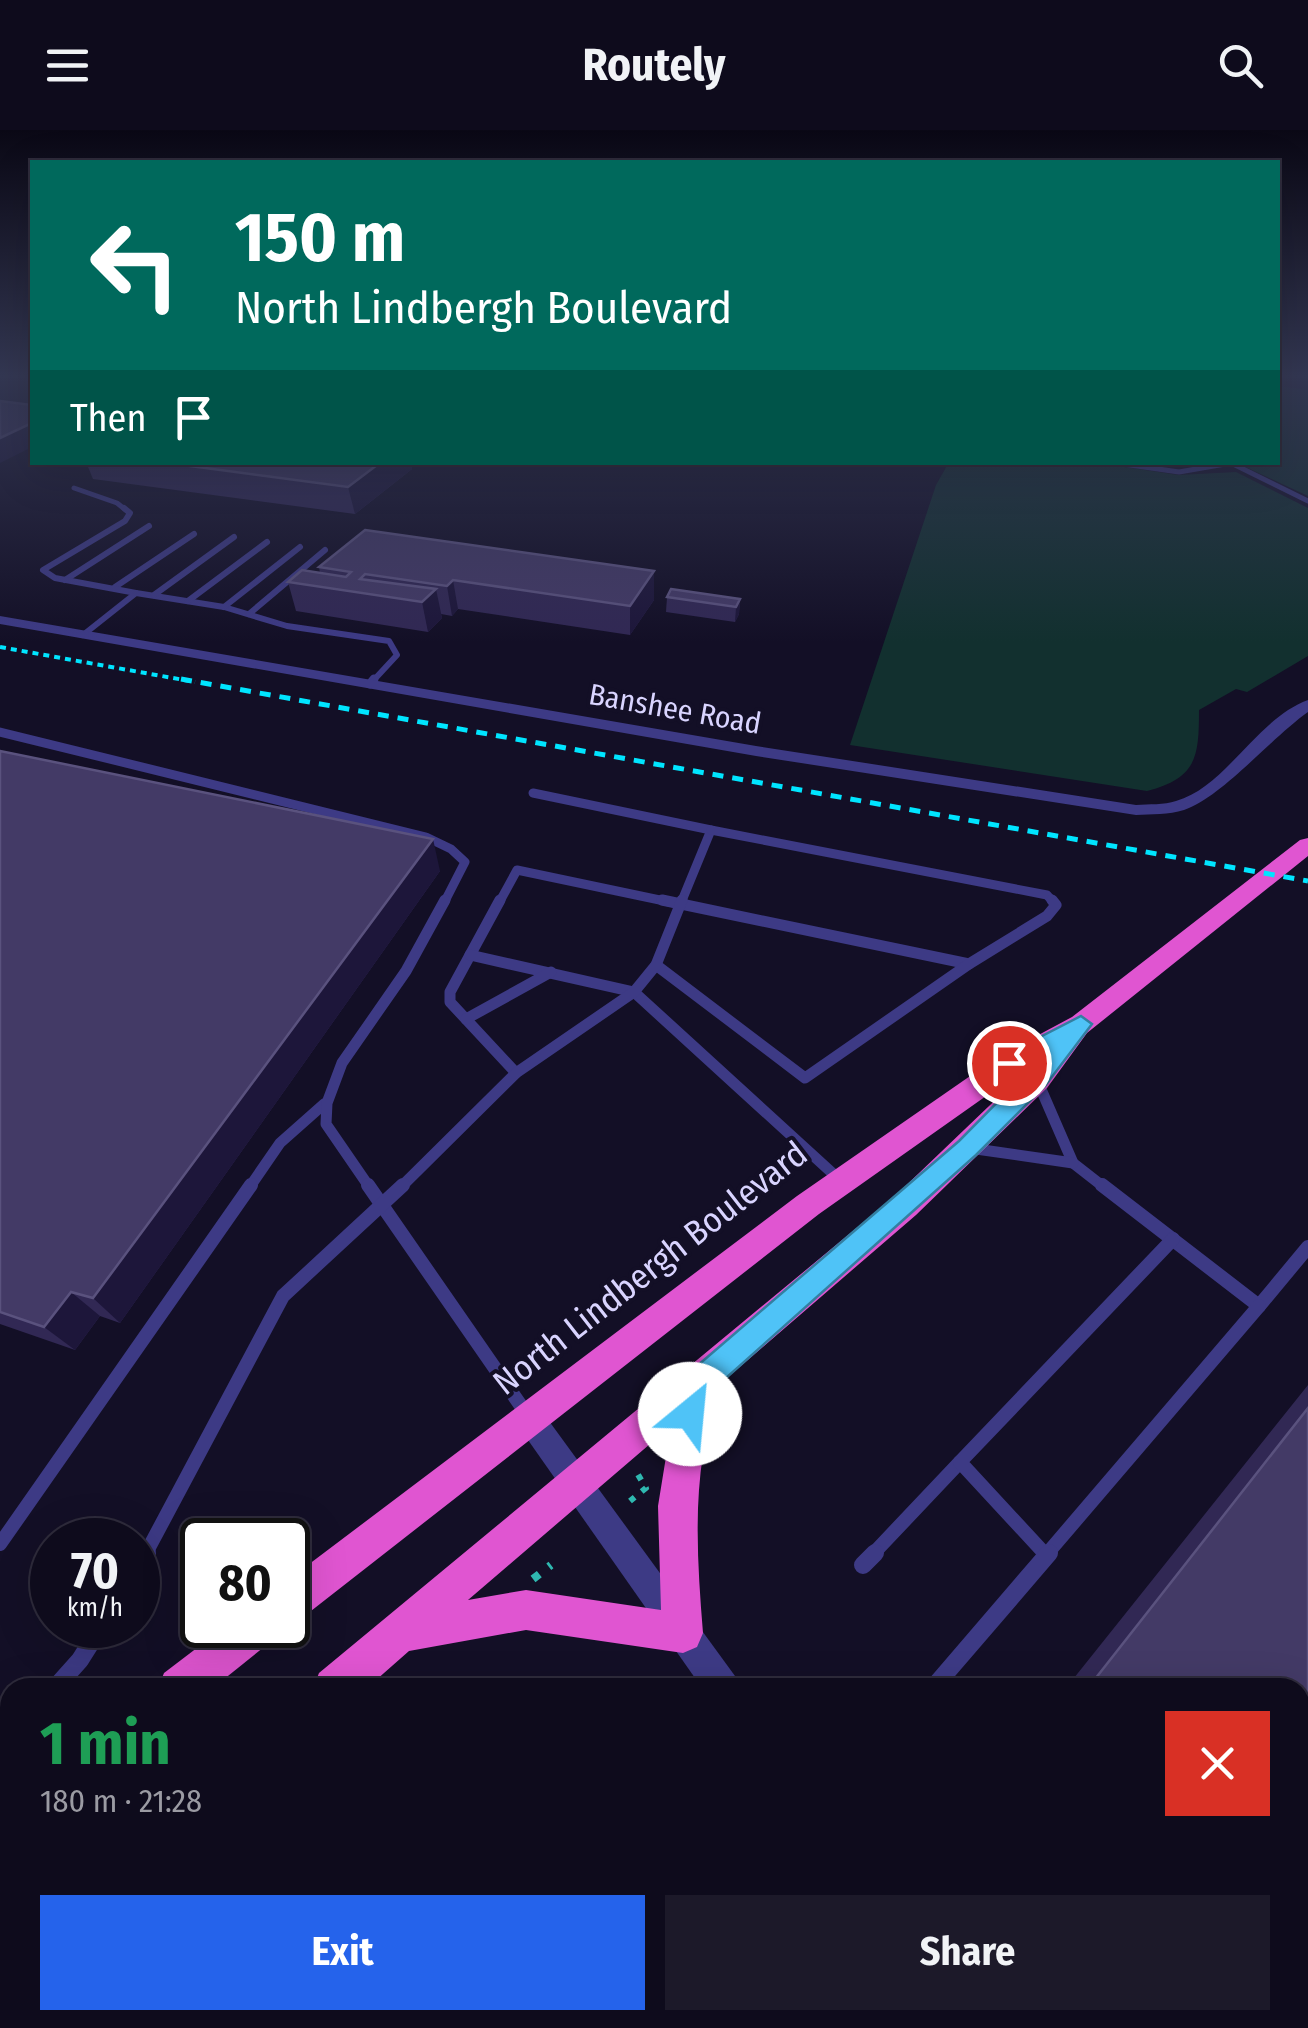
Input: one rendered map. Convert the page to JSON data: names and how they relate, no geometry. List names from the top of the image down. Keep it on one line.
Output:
{"streets":{"highway":["North Lindbergh Boulevard"],"street":["Banshee Road"]},"page":{"header":"Routely","turn":["150 m","North Lindbergh Boulevard"],"then":"Then","speed":"70 km/h","limit":"80","heading":["1 min","180 m · 21:28"],"buttons":["Exit","Share"]}}
